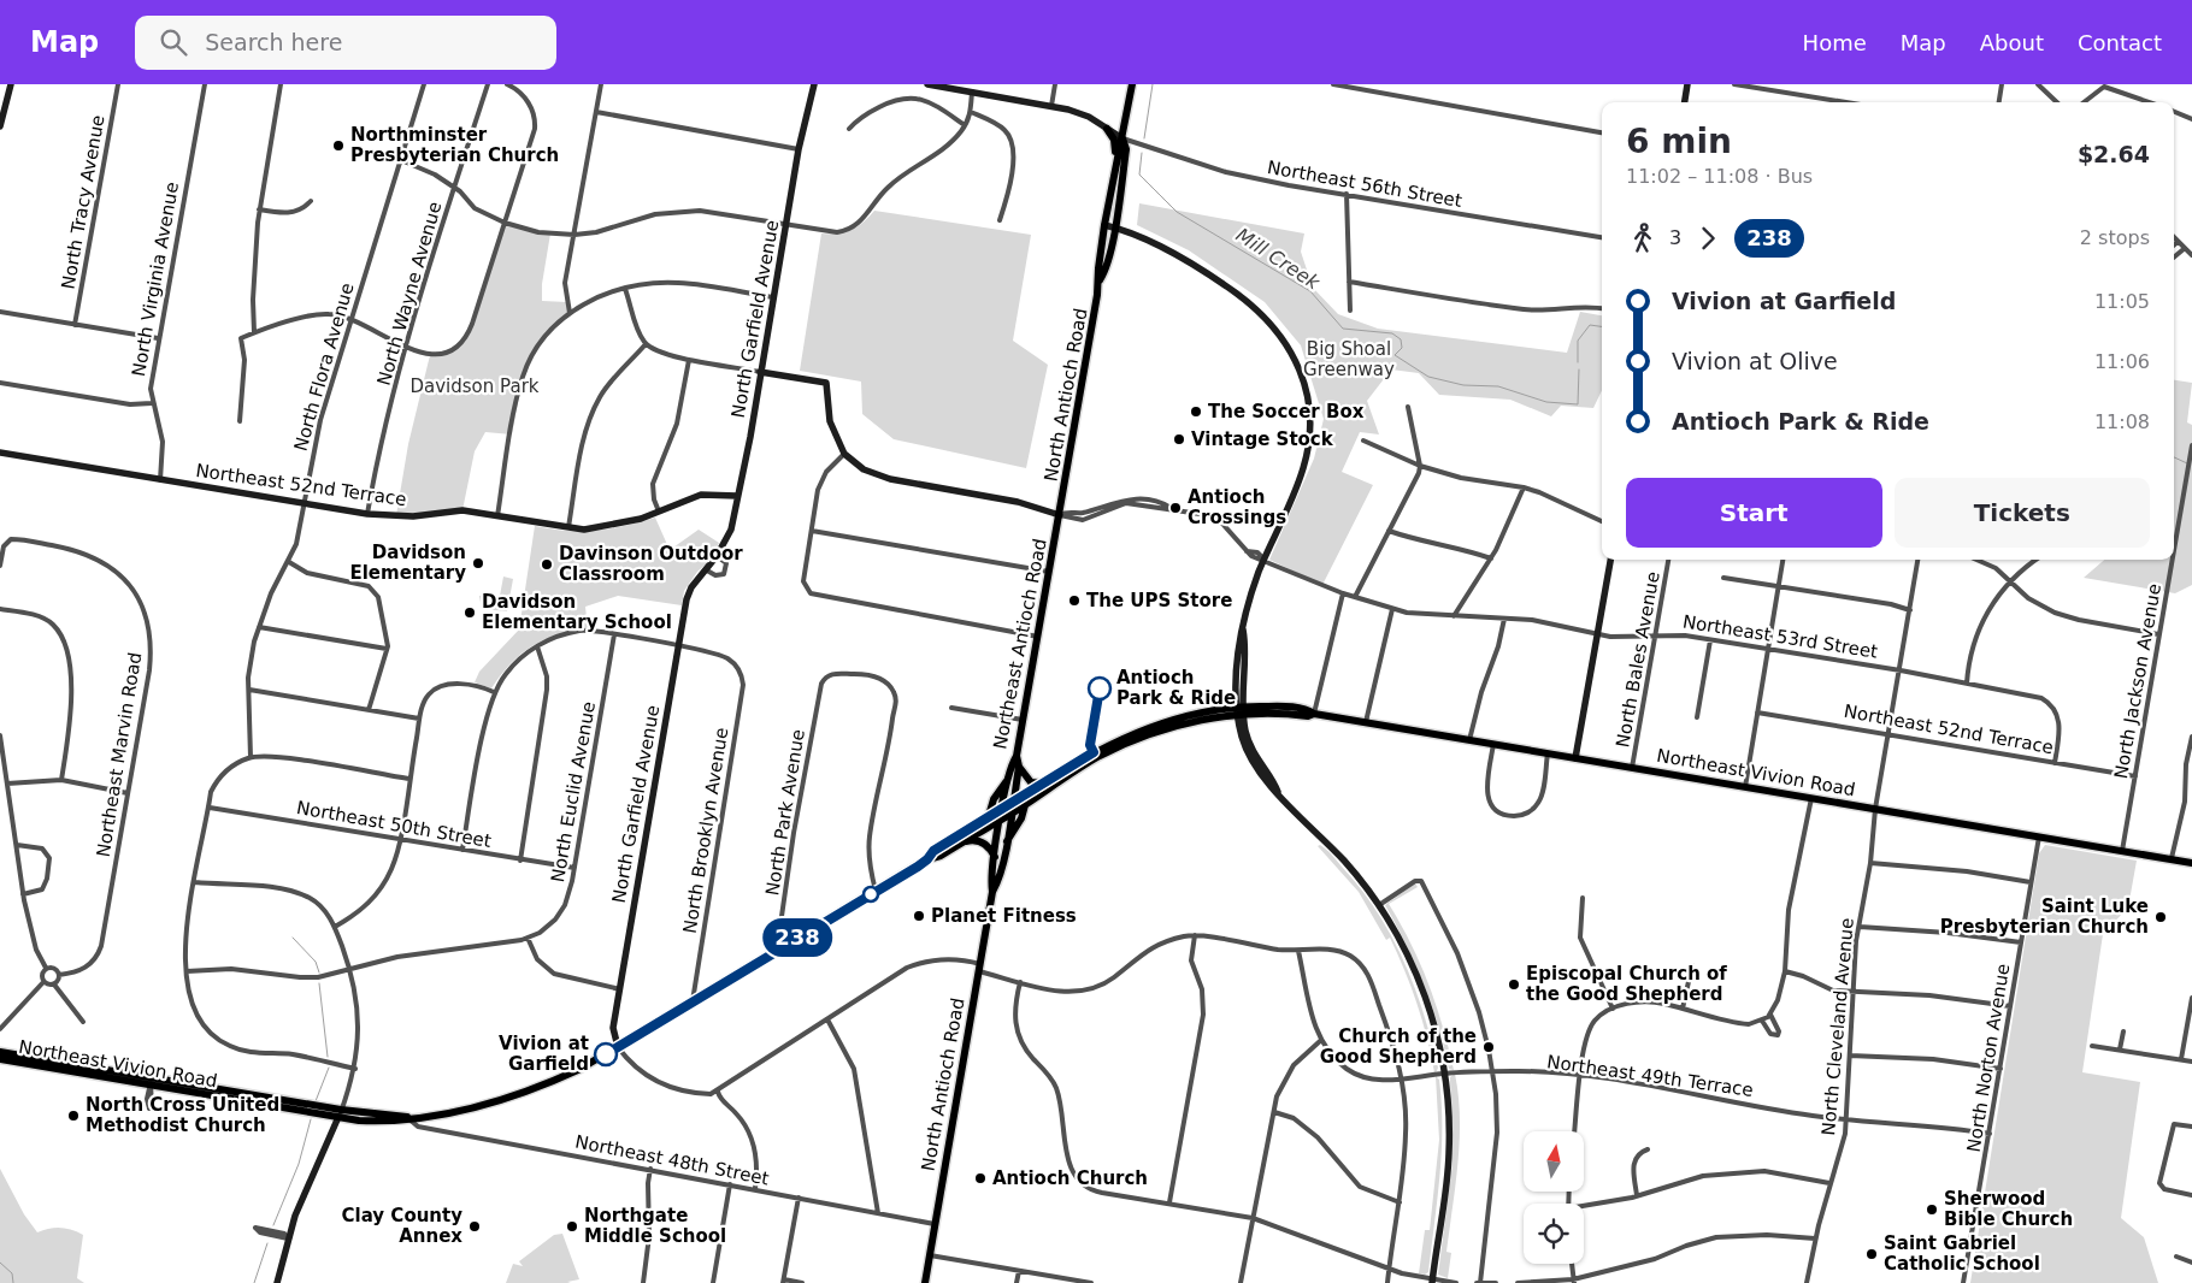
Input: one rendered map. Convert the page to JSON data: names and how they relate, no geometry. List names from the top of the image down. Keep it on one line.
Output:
{"streets":{"main road":["North Antioch Road","Northeast Antioch Road","Northeast Vivion Road"],"street":["Northeast 56th Street","North Tracy Avenue","North Virginia Avenue","North Wayne Avenue","North Garfield Avenue","North Flora Avenue","Northeast 52nd Terrace","Northeast 53rd Street","North Bales Avenue","North Jackson Avenue","Northeast Marvin Road","North Euclid Avenue","North Park Avenue","Northeast 50th Street","North Brooklyn Avenue","North Cleveland Avenue","North Norton Avenue","Northeast 49th Terrace","Northeast 48th Street"]},"crossings":[["Northeast 56th Street","North Antioch Road"],["North Virginia Avenue","Northeast 52nd Terrace"],["North Wayne Avenue","Northeast 52nd Terrace"],["North Garfield Avenue","Northeast 52nd Terrace"],["North Garfield Avenue","Northeast 53rd Street"],["North Garfield Avenue","Northeast Vivion Road"],["North Garfield Avenue","North Brooklyn Avenue"],["North Flora Avenue","Northeast 52nd Terrace"],["North Antioch Road","Northeast 53rd Street"],["North Antioch Road","Northeast Antioch Road"],["North Antioch Road","Northeast Vivion Road"],["North Antioch Road","Northeast 48th Street"],["Northeast 52nd Terrace","Northeast 53rd Street"],["Northeast 52nd Terrace","North Jackson Avenue"],["Northeast 52nd Terrace","North Cleveland Avenue"],["Northeast 53rd Street","Northeast Antioch Road"],["Northeast 53rd Street","North Bales Avenue"],["Northeast 53rd Street","North Cleveland Avenue"],["Northeast Antioch Road","Northeast Vivion Road"],["North Bales Avenue","Northeast Vivion Road"],["North Jackson Avenue","Northeast Vivion Road"],["Northeast Vivion Road","North Park Avenue"],["Northeast Vivion Road","North Brooklyn Avenue"],["Northeast Vivion Road","North Cleveland Avenue"],["Northeast Vivion Road","North Norton Avenue"],["Northeast Vivion Road","Northeast 48th Street"],["North Euclid Avenue","Northeast 50th Street"],["North Cleveland Avenue","Northeast 49th Terrace"],["North Norton Avenue","Northeast 49th Terrace"]],"water":["Mill Creek"],"parks":["Big Shoal Greenway","Davidson Park"],"places":["Northminster Presbyterian Church","The Soccer Box","Vintage Stock","Antioch Crossings","Davidson Elementary","Davinson Outdoor Classroom","The UPS Store","Davidson Elementary School","Antioch Park & Ride","Planet Fitness","Saint Luke Presbyterian Church","Episcopal Church of the Good Shepherd","Church of the Good Shepherd","Vivion at Garfield","North Cross United Methodist Church","Antioch Church","Sherwood Bible Church","Clay County Annex","Northgate Middle School","Saint Gabriel Catholic School"],"lines":["bus line 238"],"north":"top","page":{"header":"Map","search":"Search here","nav":["Home","Map","About","Contact"],"on_map":"238","heading":["6 min","11:02 – 11:08 · Bus","$2.64"],"legs":["3","238","2 stops"],"list":[{"name":"Vivion at Garfield","value":"11:05"},{"name":"Vivion at Olive","value":"11:06"},{"name":"Antioch Park & Ride","value":"11:08"}],"buttons":["Start","Tickets"]}}
